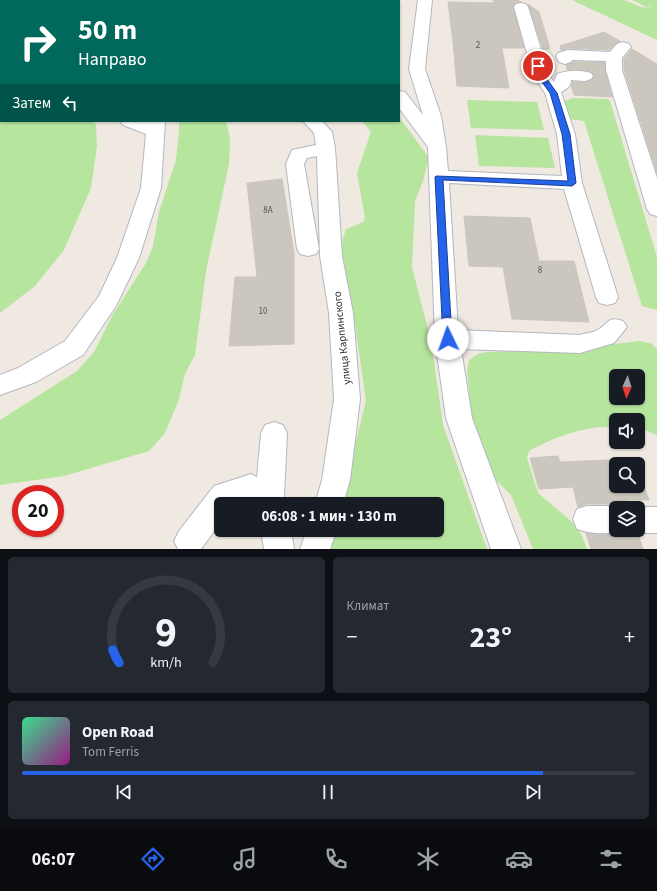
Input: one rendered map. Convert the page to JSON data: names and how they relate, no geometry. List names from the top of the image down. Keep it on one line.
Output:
{"streets":{"street":["улица Карпинского"]},"house_numbers":["2","8А","8","10"],"north":"bottom","page":{"turn":["50 m","Направо"],"then":"Затем","limit":"20","trip":"06:08 · 1 мин · 130 m","tile":"Климат","heat":["−","23°","+"],"song":["Open Road","Tom Ferris"],"tabs":"06:07","gauge":["9","km/h"]}}
